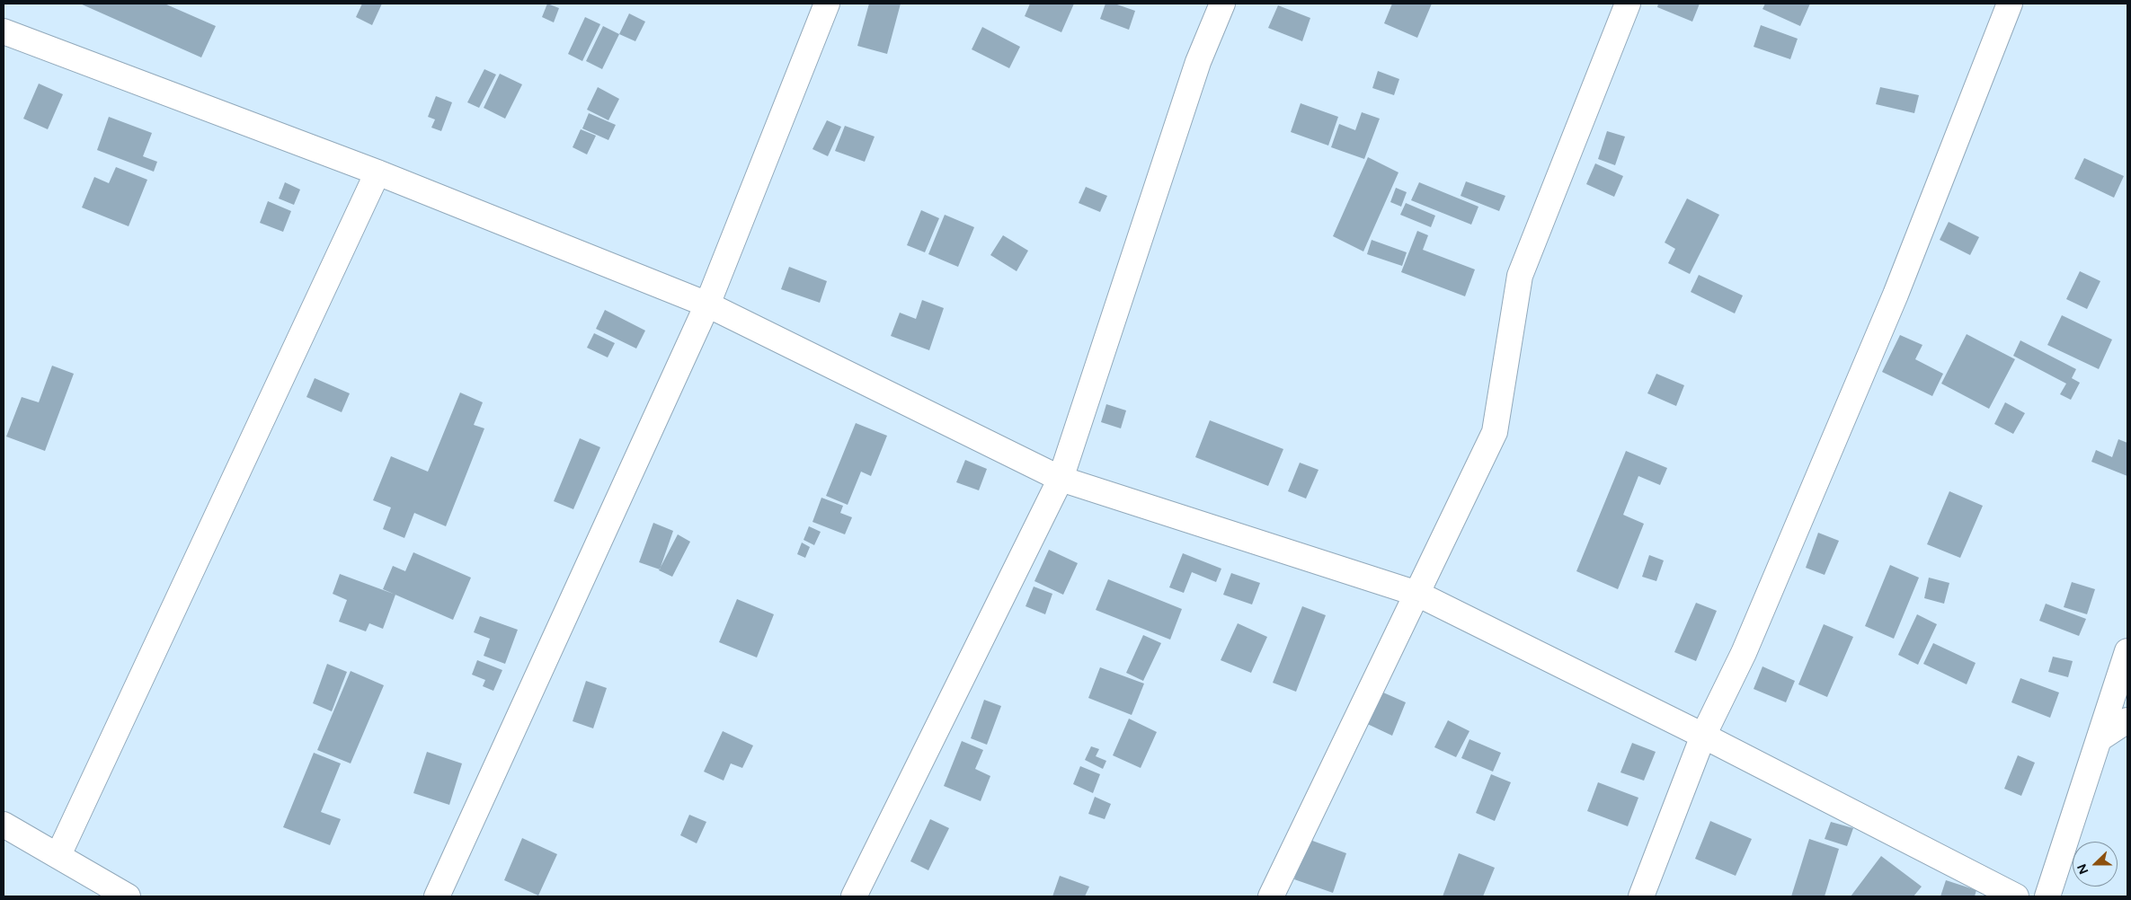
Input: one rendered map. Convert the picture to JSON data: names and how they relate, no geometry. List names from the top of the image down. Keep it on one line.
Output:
{"north":"left"}
